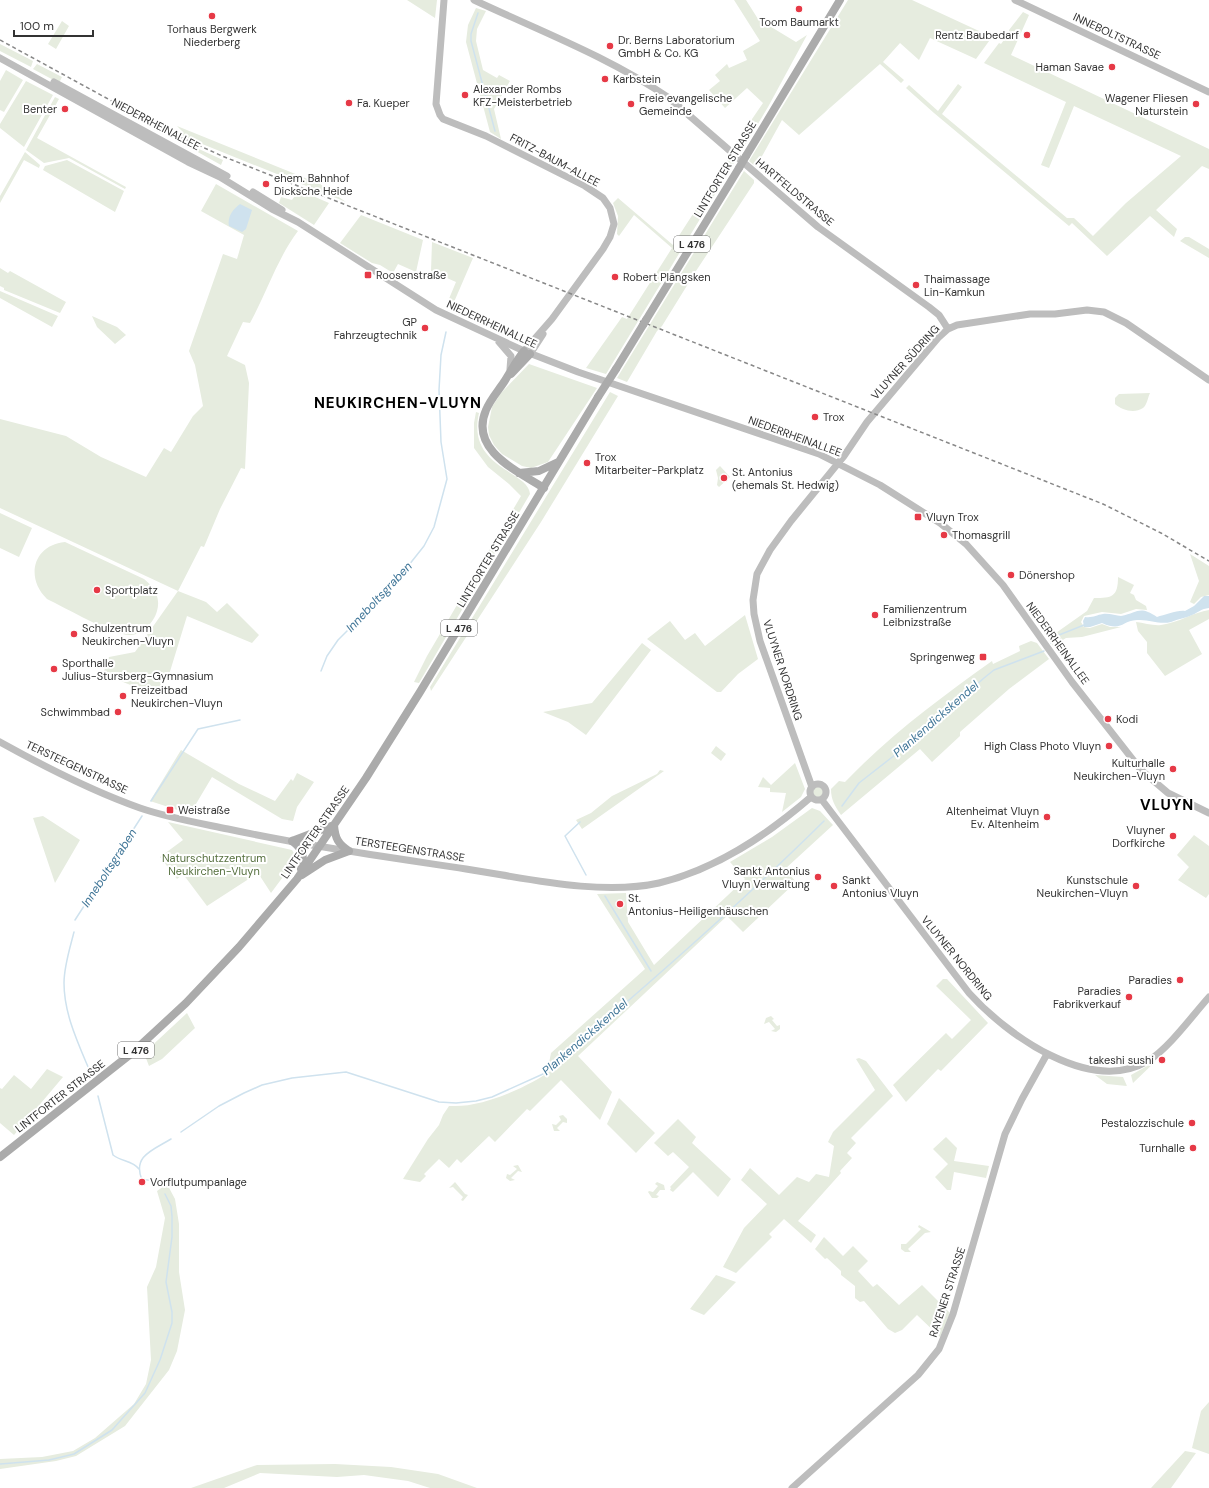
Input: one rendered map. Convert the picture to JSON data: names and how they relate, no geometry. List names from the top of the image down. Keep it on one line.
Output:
{"streets":{"main road":["LINTFORTER STRASSE","L 476"],"street":["INNEBOLTSTRASSE","NIEDERRHEINALLEE","FRITZ-BAUM-ALLEE","HARTFELDSTRASSE","VLUYNER SÜDRING","VLUYNER NORDRING","TERSTEEGENSTRASSE","RAYENER STRASSE"]},"crossings":[["NIEDERRHEINALLEE","FRITZ-BAUM-ALLEE"],["NIEDERRHEINALLEE","VLUYNER SÜDRING"],["NIEDERRHEINALLEE","VLUYNER NORDRING"],["LINTFORTER STRASSE","TERSTEEGENSTRASSE"],["HARTFELDSTRASSE","VLUYNER SÜDRING"],["VLUYNER SÜDRING","VLUYNER NORDRING"],["VLUYNER NORDRING","TERSTEEGENSTRASSE"],["VLUYNER NORDRING","RAYENER STRASSE"]],"districts":["NEUKIRCHEN-VLUYN","VLUYN"],"water":["Inneboltsgraben","Plankendickskendel"],"parks":["Naturschutzzentrum Neukirchen-Vluyn"],"places":{"other":["Toom Baumarkt","Torhaus Bergwerk Niederberg","Rentz Baubedarf","Dr. Berns Laboratorium GmbH & Co. KG","Haman Savae","Karbstein","Alexander Rombs KFZ-Meisterbetrieb","Fa. Kueper","Freie evangelische Gemeinde","Wagener Fliesen Naturstein","Benter","ehem. Bahnhof Dicksche Heide","Robert Plängsken","Thaimassage Lin-Kamkun","GP Fahrzeugtechnik","Trox","Trox Mitarbeiter-Parkplatz","St. Antonius (ehemals St. Hedwig)","Thomasgrill","Dönershop","Sportplatz","Familienzentrum Leibnizstraße","Schulzentrum Neukirchen-Vluyn","Sporthalle Julius-Stursberg-Gymnasium","Freizeitbad Neukirchen-Vluyn","Schwimmbad","Kodi","High Class Photo Vluyn","Kulturhalle Neukirchen-Vluyn","Altenheimat Vluyn Ev. Altenheim","Vluyner Dorfkirche","Sankt Antonius Vluyn Verwaltung","Sankt Antonius Vluyn","Kunstschule Neukirchen-Vluyn","St. Antonius-Heiligenhäuschen","Paradies","Paradies Fabrikverkauf","takeshi sushi","Pestalozzischule","Turnhalle","Vorflutpumpanlage"],"transit":["Roosenstraße","Vluyn Trox","Springenweg","Weistraße"]},"scale_bar":"100 m"}
